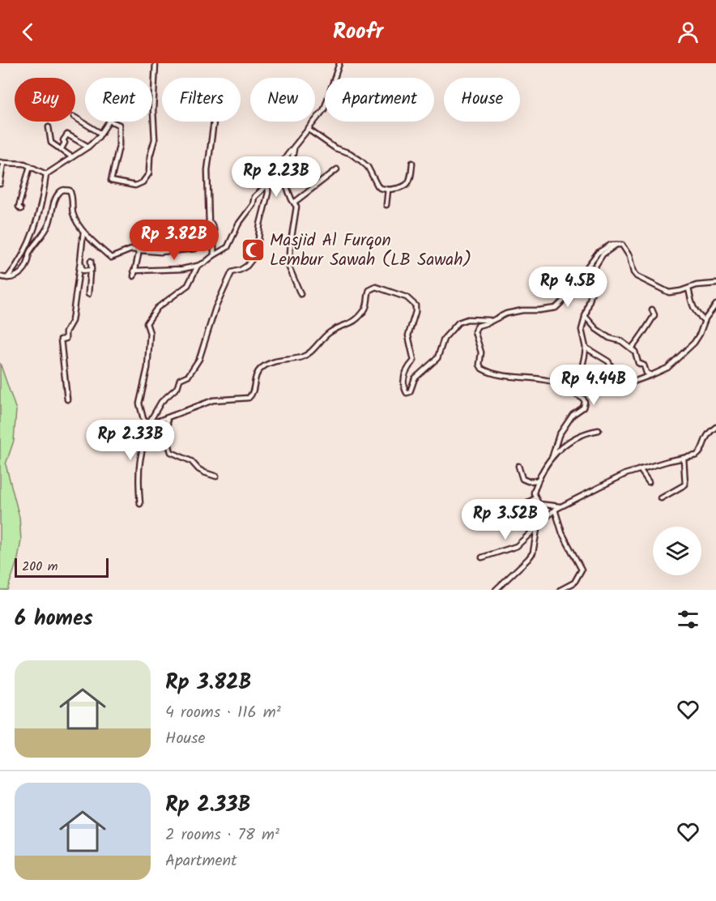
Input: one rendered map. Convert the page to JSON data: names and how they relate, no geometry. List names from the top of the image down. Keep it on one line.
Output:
{"places":{"mosque":["Masjid Al Furqon Lembur Sawah (LB Sawah)"]},"scale_bar":"200 m","page":{"header":"Roofr","chip":["Buy","Rent","Filters","New","Apartment","House"],"price":["Rp 2.23B","Rp 3.82B","Rp 4.5B","Rp 4.44B","Rp 2.33B","Rp 3.52B"],"scale":"200 m","heading":"6 homes","list":[{"name":"Rp 3.82B","note":"4 rooms · 116 m² · House"},{"name":"Rp 2.33B","note":"2 rooms · 78 m² · Apartment"}]}}
